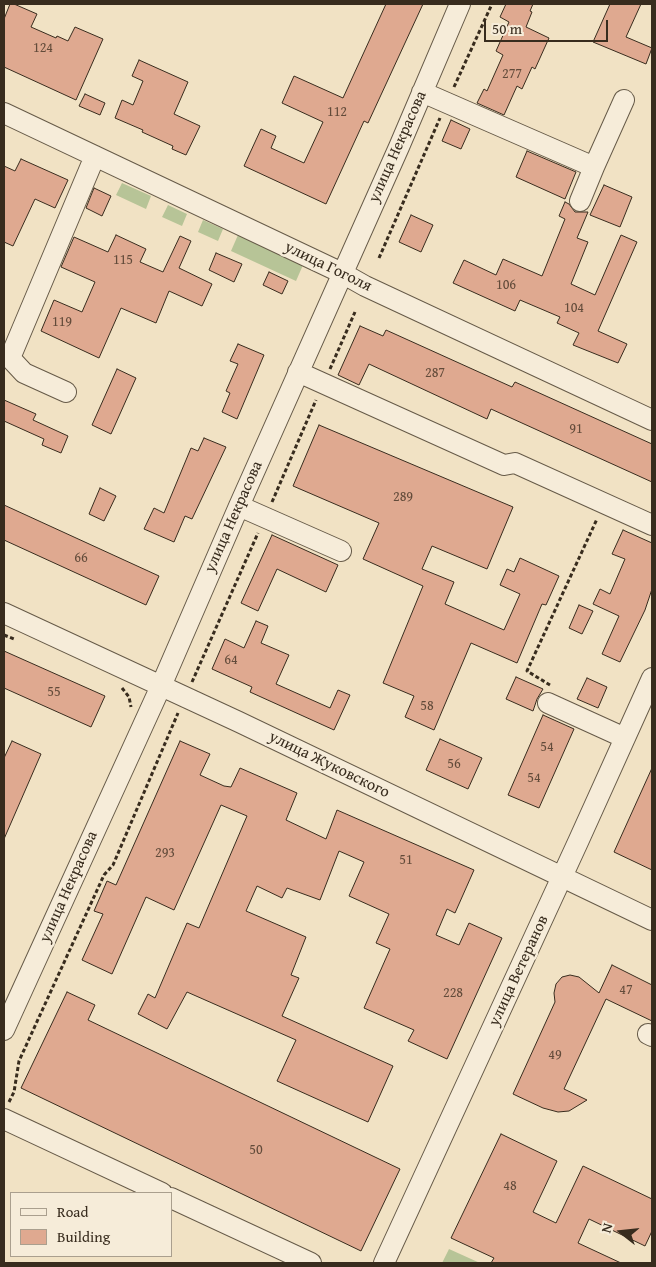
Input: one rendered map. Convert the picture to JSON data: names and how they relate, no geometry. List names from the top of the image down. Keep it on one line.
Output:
{"streets":{"street":["улица Некрасова","улица Гоголя","улица Жуковского","улица Ветеранов"]},"crossings":[["улица Некрасова","улица Гоголя"],["улица Некрасова","улица Жуковского"],["улица Жуковского","улица Ветеранов"]],"house_numbers":["124","277","112","115","106","104","119","287","91","289","66","64","55","58","54","56","54","293","51","47","228","49","50","48"],"legend":["Road","Building"],"scale_bar":"50 m","north":"left"}
